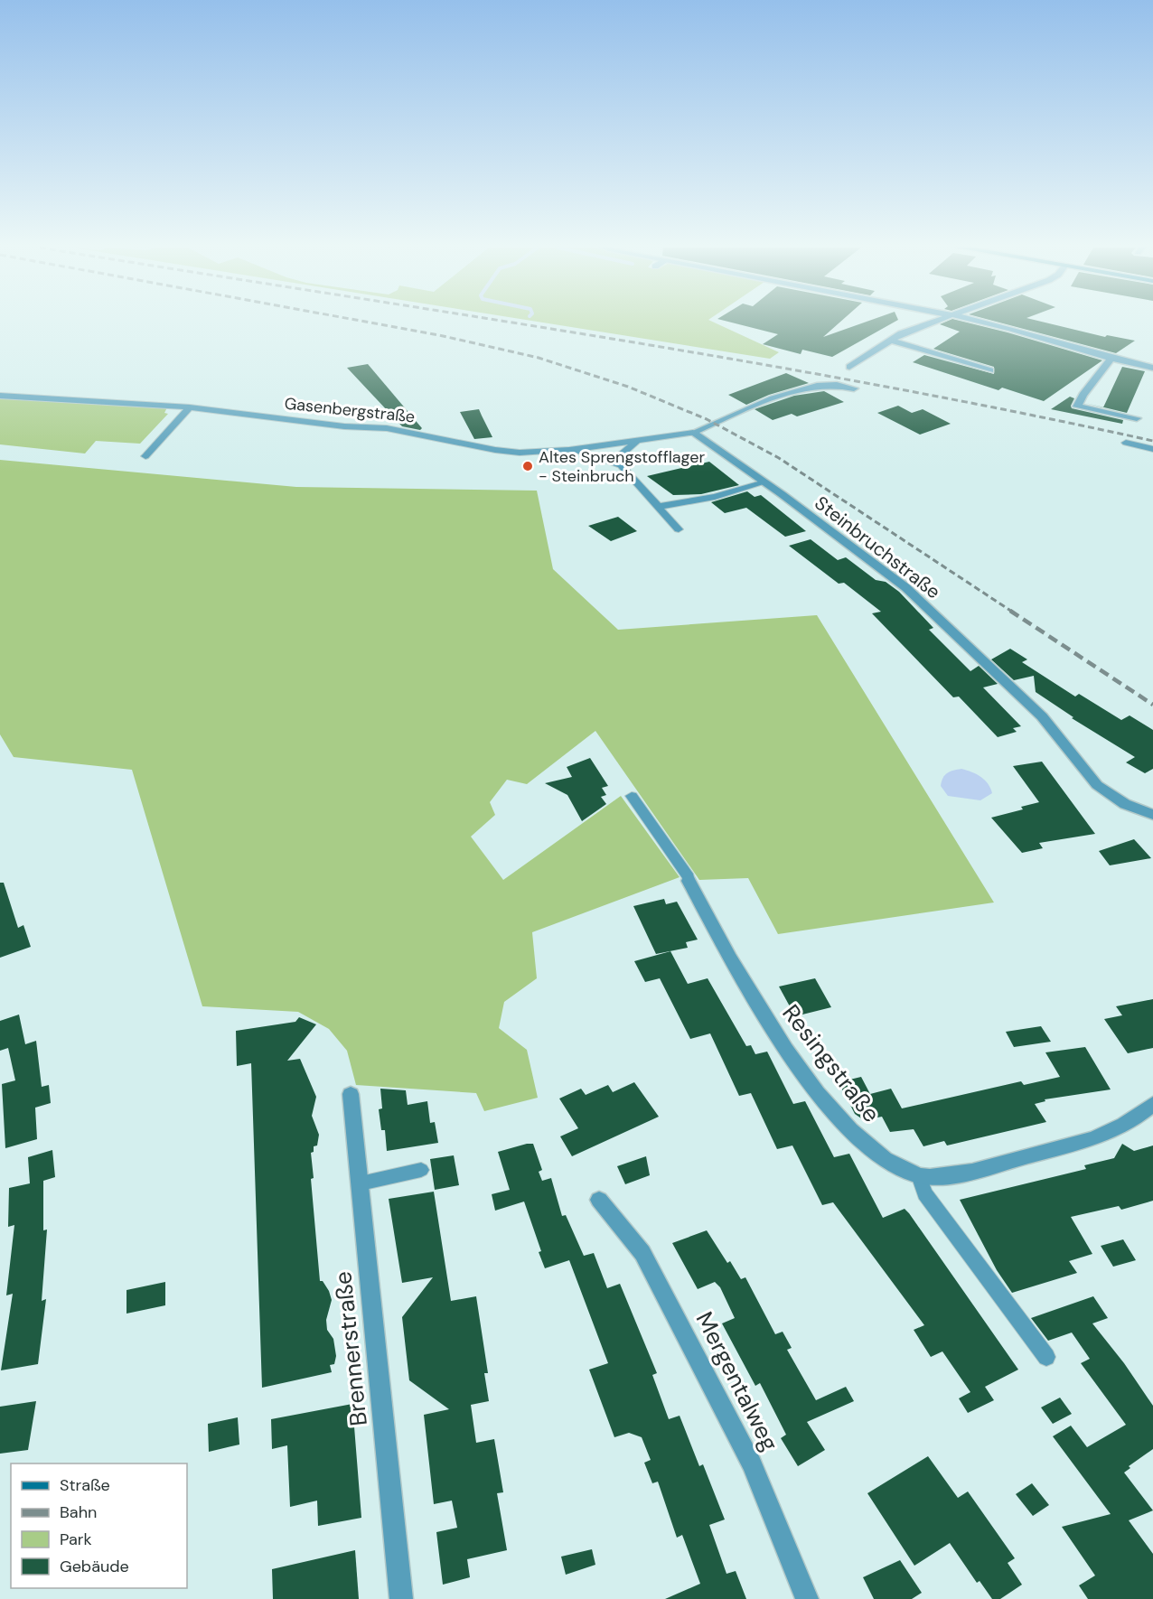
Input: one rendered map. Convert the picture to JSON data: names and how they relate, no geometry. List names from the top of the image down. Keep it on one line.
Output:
{"streets":{"street":["Steinbruchstraße","Resingstraße","Brennerstraße","Mergentalweg"],"lane":["Gasenbergstraße"]},"crossings":[["Gasenbergstraße","Steinbruchstraße"]],"places":["Altes Sprengstofflager - Steinbruch"],"legend":["Straße","Bahn","Park","Gebäude"]}
